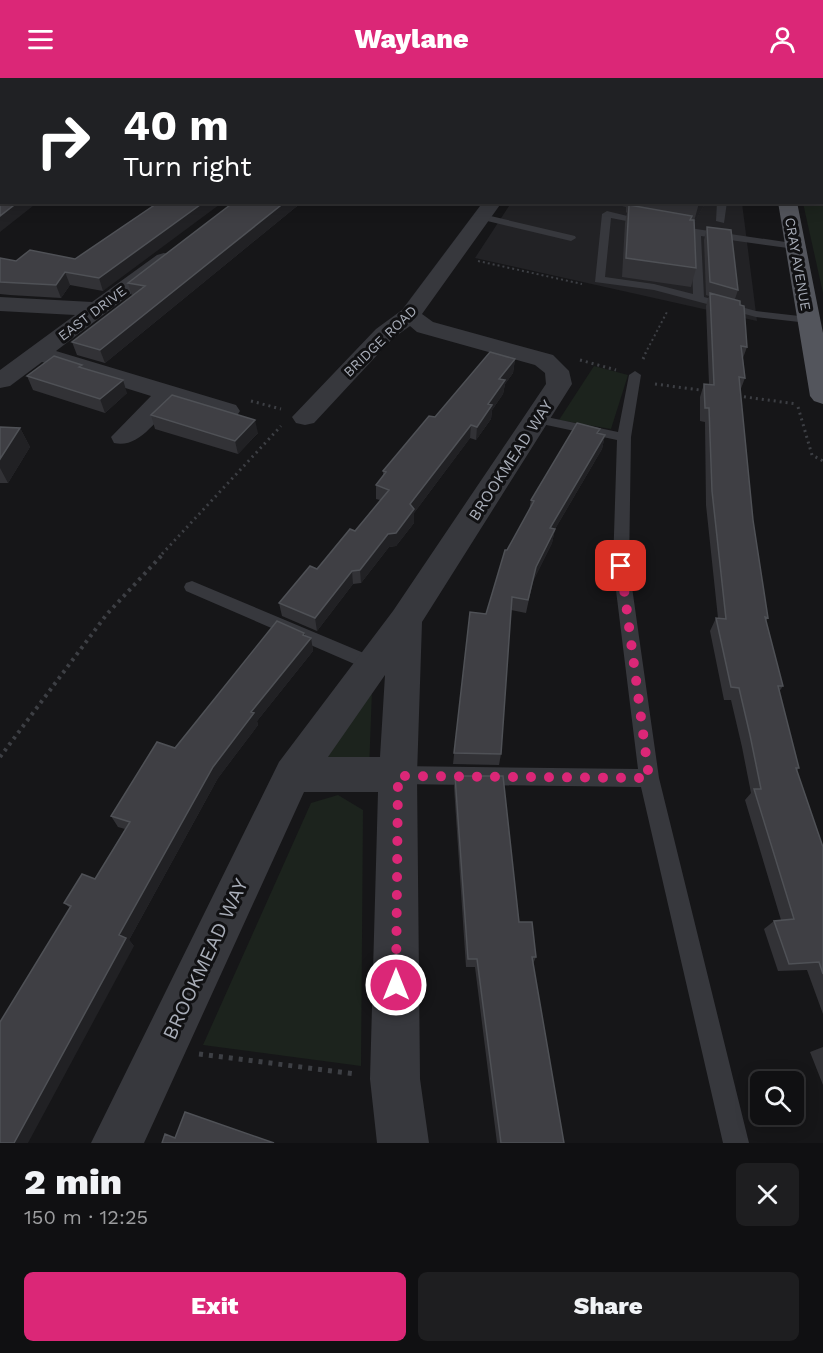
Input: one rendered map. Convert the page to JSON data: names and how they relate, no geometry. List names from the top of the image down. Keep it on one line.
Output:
{"streets":{"main road":["CRAY AVENUE"],"street":["EAST DRIVE","BRIDGE ROAD","BROOKMEAD WAY"]},"page":{"header":"Waylane","turn":["40 m","Turn right"],"heading":["2 min","150 m · 12:25"],"buttons":["Exit","Share"]}}
